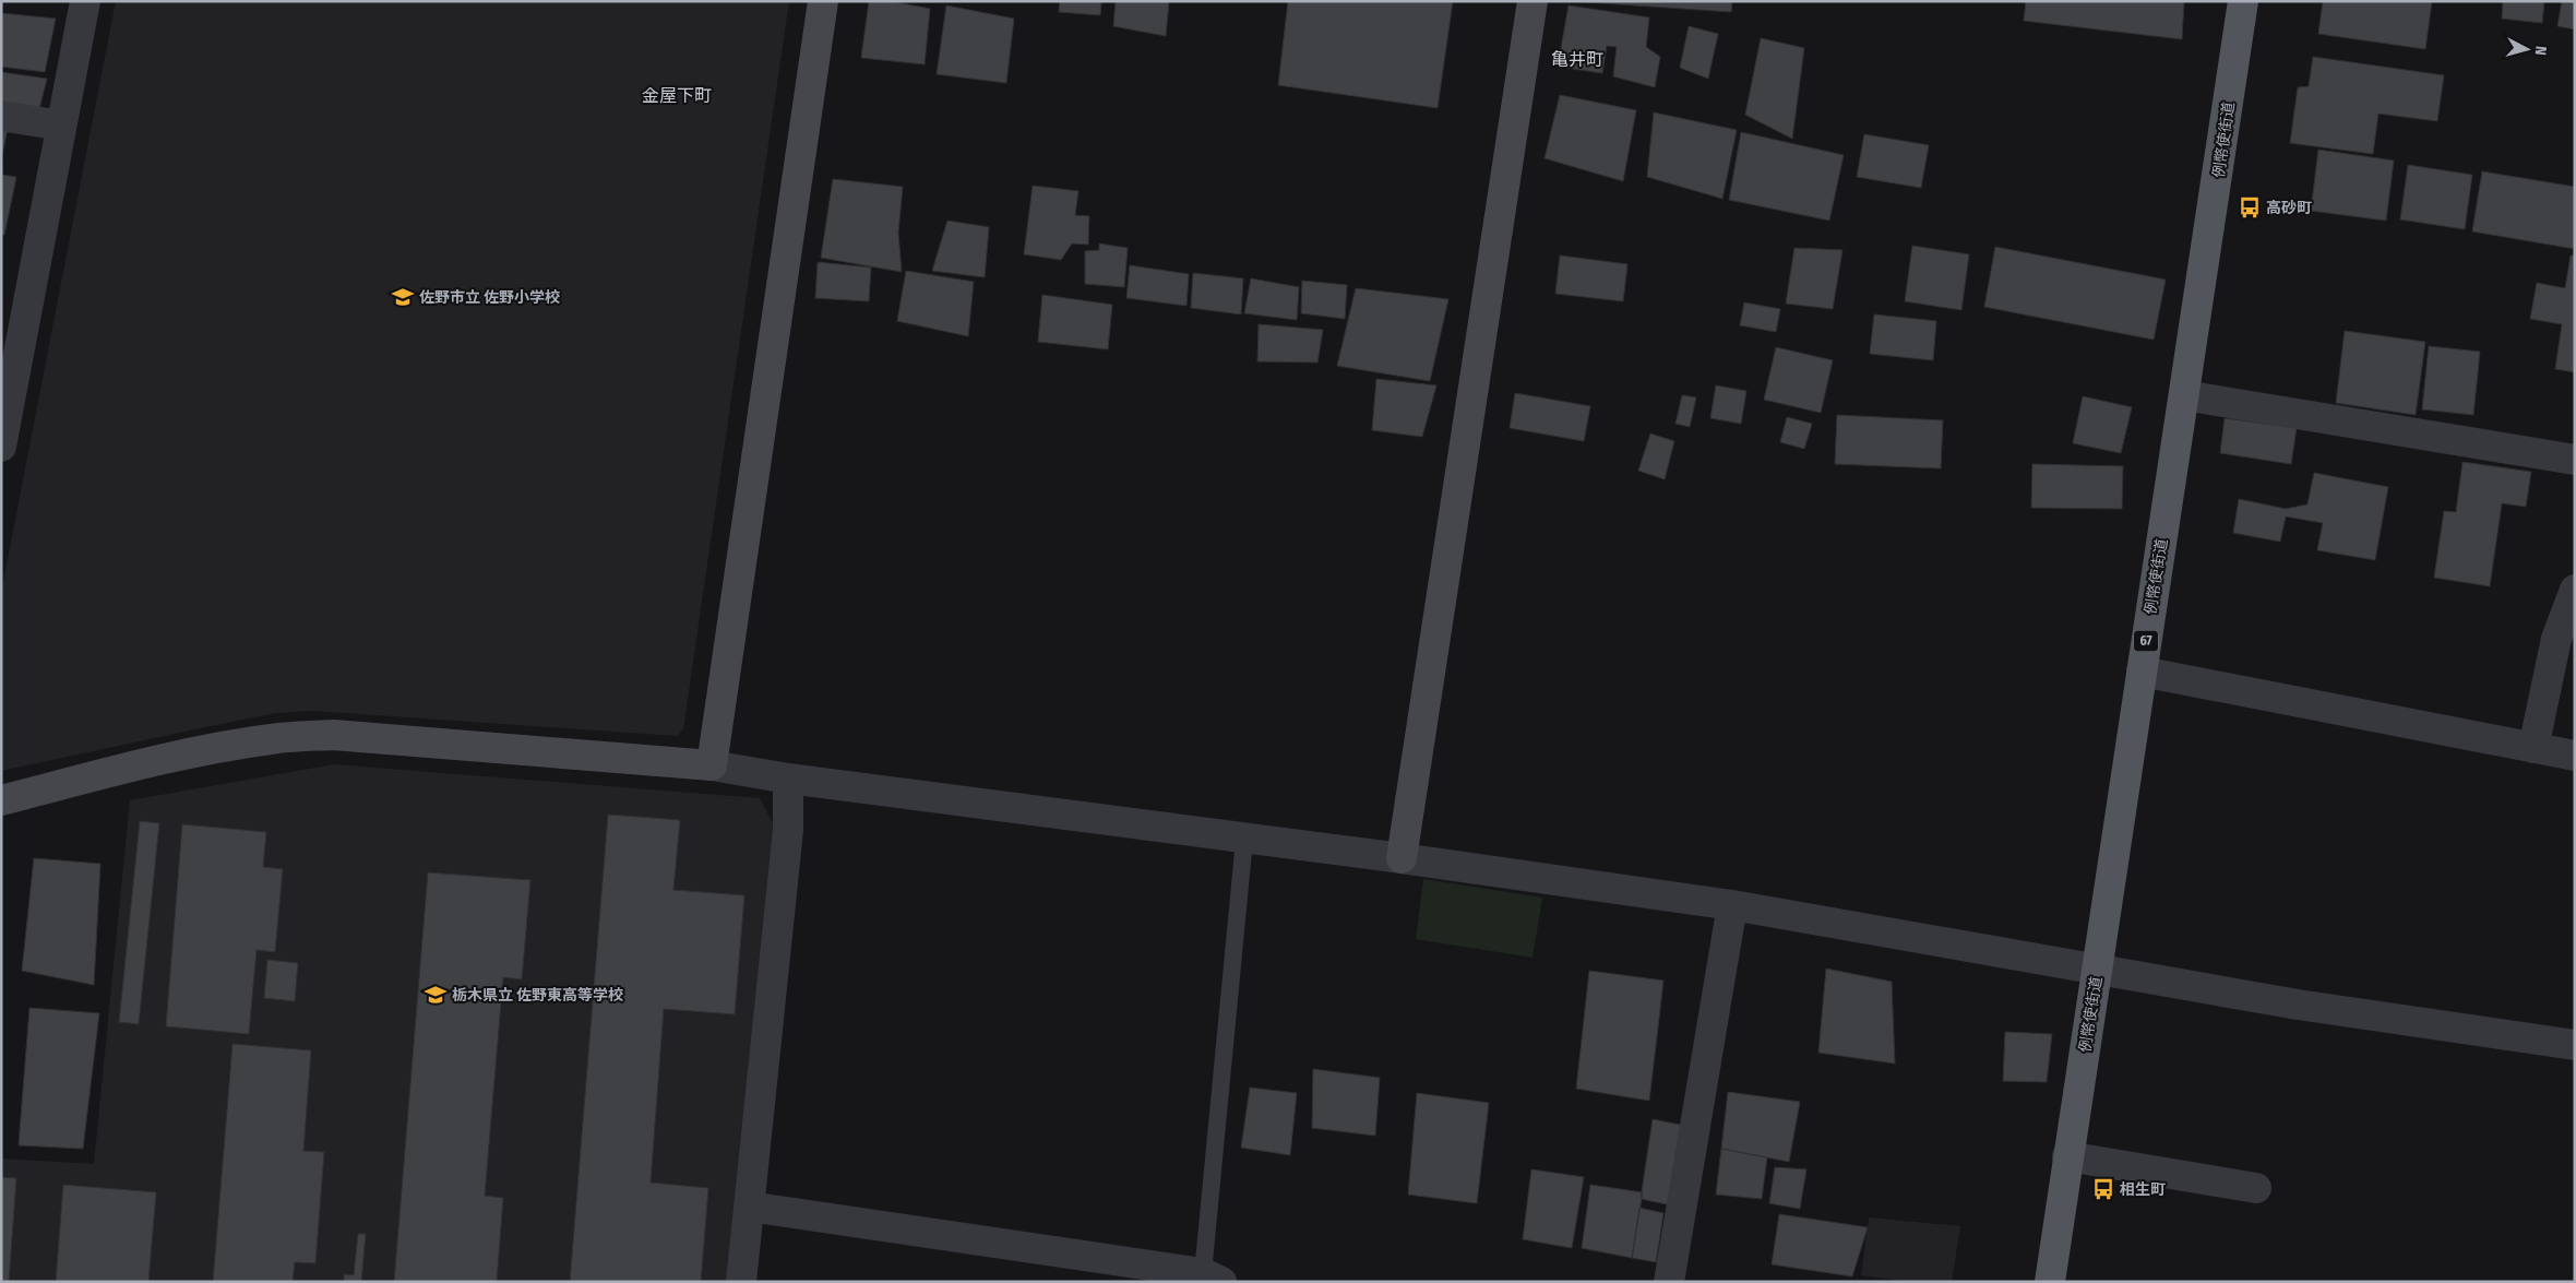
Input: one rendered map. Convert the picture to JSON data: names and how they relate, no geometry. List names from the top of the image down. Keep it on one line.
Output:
{"streets":{"main road":["例幣使街道","67"]},"districts":["亀井町","金屋下町"],"places":{"bus stop":["高砂町","相生町"],"school or university":["佐野市立 佐野小学校","栃木県立 佐野東高等学校"]},"north":"right"}
